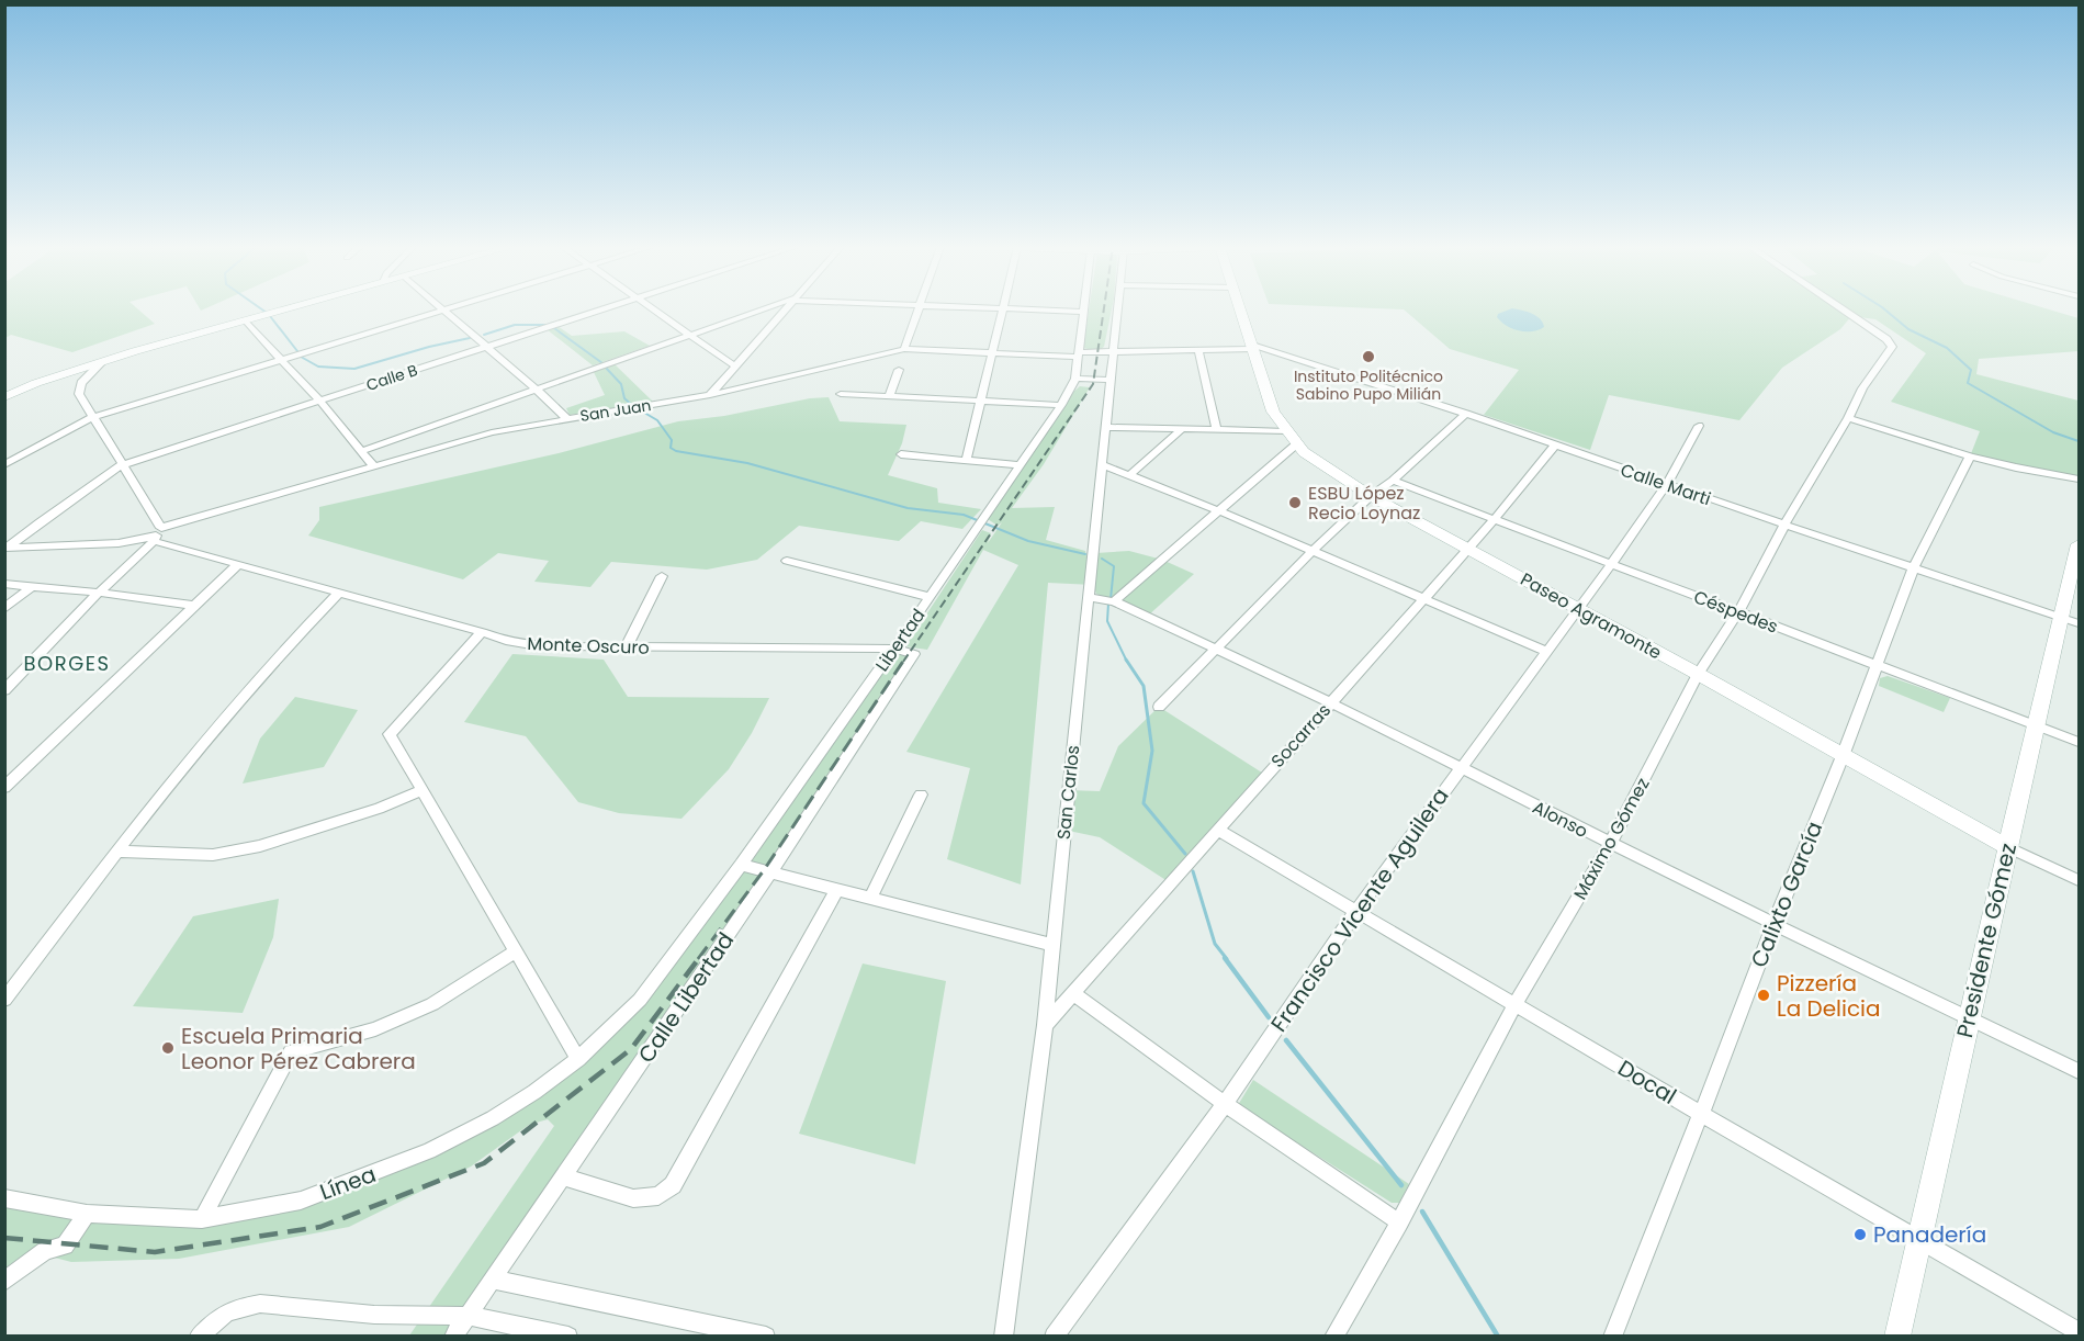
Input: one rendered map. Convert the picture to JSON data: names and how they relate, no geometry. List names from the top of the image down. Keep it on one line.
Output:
{"streets":{"street":["Calle B","San Juan","Calle Marti","Céspedes","Paseo Agramonte","Libertad","Monte Oscuro","Socarras","San Carlos","Alonso","Máximo Gómez","Calixto García","Francisco Vicente Aguilera","Presidente Gómez","Calle Libertad","Docal","Línea"]},"crossings":[["Calle B","Monte Oscuro"],["San Juan","Calle Marti"],["San Juan","Paseo Agramonte"],["San Juan","Libertad"],["San Juan","Monte Oscuro"],["San Juan","San Carlos"],["Calle Marti","Paseo Agramonte"],["Calle Marti","Socarras"],["Calle Marti","Máximo Gómez"],["Calle Marti","Calixto García"],["Calle Marti","Francisco Vicente Aguilera"],["Calle Marti","Presidente Gómez"],["Céspedes","Socarras"],["Céspedes","Máximo Gómez"],["Céspedes","Calixto García"],["Céspedes","Francisco Vicente Aguilera"],["Céspedes","Presidente Gómez"],["Paseo Agramonte","Socarras"],["Paseo Agramonte","Máximo Gómez"],["Paseo Agramonte","Calixto García"],["Paseo Agramonte","Francisco Vicente Aguilera"],["Paseo Agramonte","Presidente Gómez"],["Libertad","Monte Oscuro"],["Libertad","Línea"],["Monte Oscuro","Calle Libertad"],["Socarras","San Carlos"],["Socarras","Alonso"],["Socarras","Docal"],["San Carlos","Alonso"],["Alonso","Máximo Gómez"],["Alonso","Calixto García"],["Alonso","Francisco Vicente Aguilera"],["Alonso","Presidente Gómez"],["Máximo Gómez","Docal"],["Calixto García","Docal"],["Francisco Vicente Aguilera","Docal"],["Presidente Gómez","Docal"]],"districts":["BORGES"],"places":["Instituto Politécnico Sabino Pupo Milián","ESBU López Recio Loynaz","Pizzería La Delicia","Escuela Primaria Leonor Pérez Cabrera","Panadería"]}
